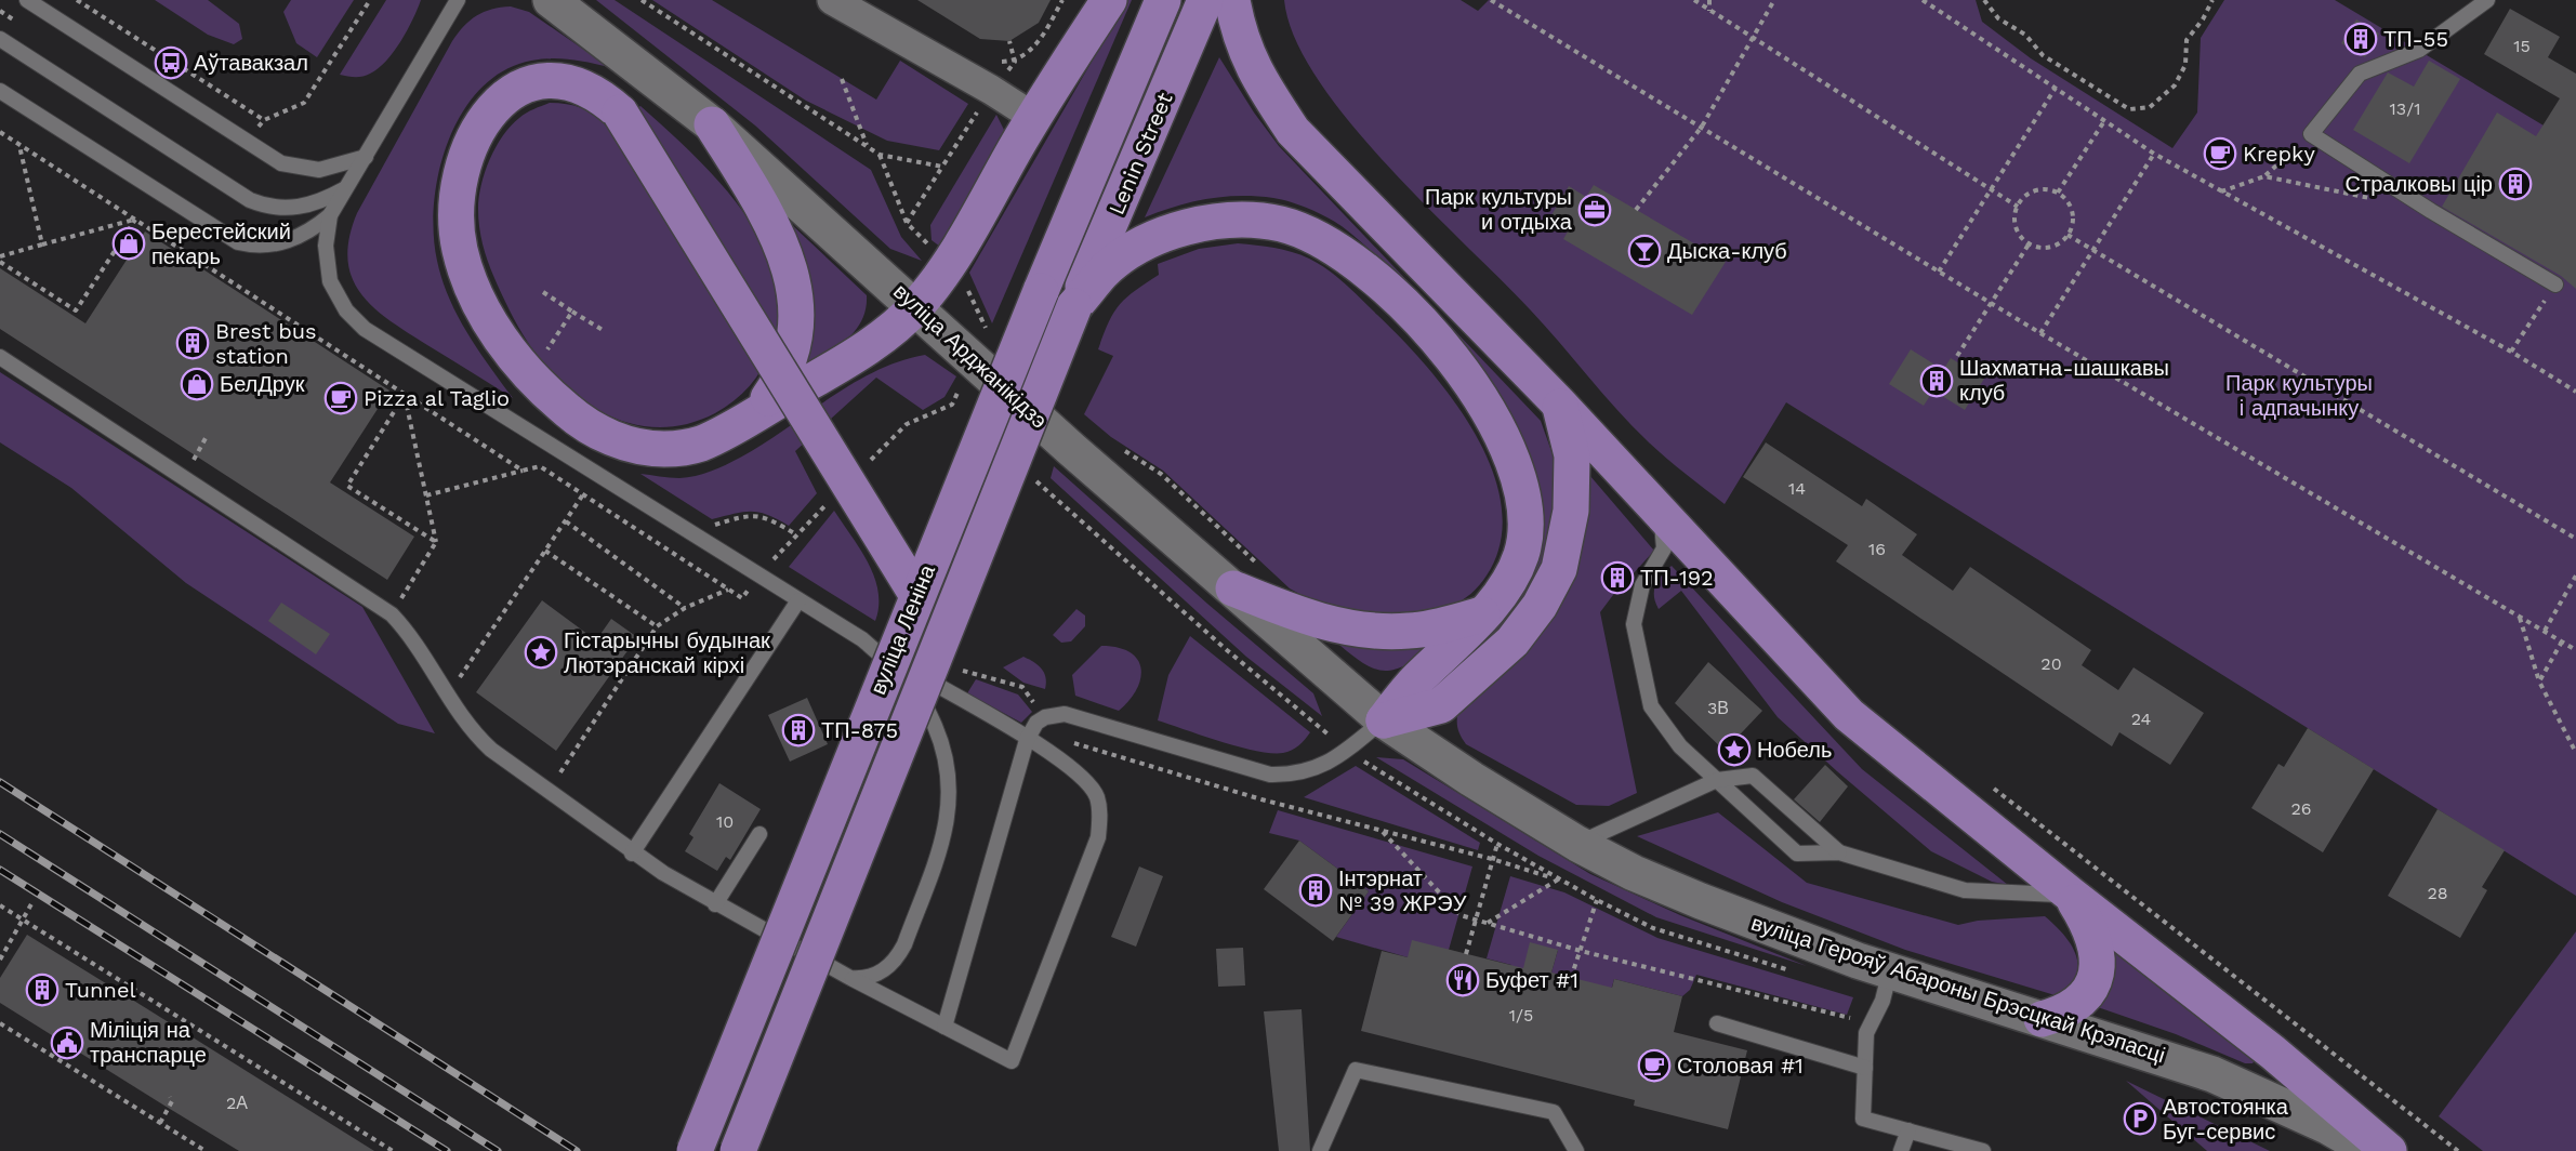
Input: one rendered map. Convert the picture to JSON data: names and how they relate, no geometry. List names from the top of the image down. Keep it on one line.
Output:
{"streets":{"main road":["Lenin Street","вуліца Арджанікідзэ","вуліца Леніна","вуліца Герояў Абароны Брэсцкай Крэпасці"]},"crossings":[["Lenin Street","вуліца Леніна"],["вуліца Арджанікідзэ","вуліца Герояў Абароны Брэсцкай Крэпасці"]],"parks":["Парк культуры і адпачынку"],"places":{"building":["ТП-55","Стралковы цір","Brest bus station","Шахматна-шашкавы клуб","ТП-192","ТП-875","Інтэрнат № 39 ЖРЭУ","Tunnel"],"bus stop":["Аўтавакзал"],"cafe":["Krepky","Pizza al Taglio","Столовая #1"],"office":["Парк культуры и отдыха"],"shop":["Берестейский пекарь","БелДрук"],"bar":["Дыска-клуб"],"place":["Гістарычны будынак Лютэранскай кірхі","Нобель"],"restaurant":["Буфет #1"],"public building":["Міліція на транспарце"],"parking":["Автостоянка Буг-сервис"]},"house_numbers":["15","13/1","14","16","20","3В","24","26","10","28","1/5","2А"]}
